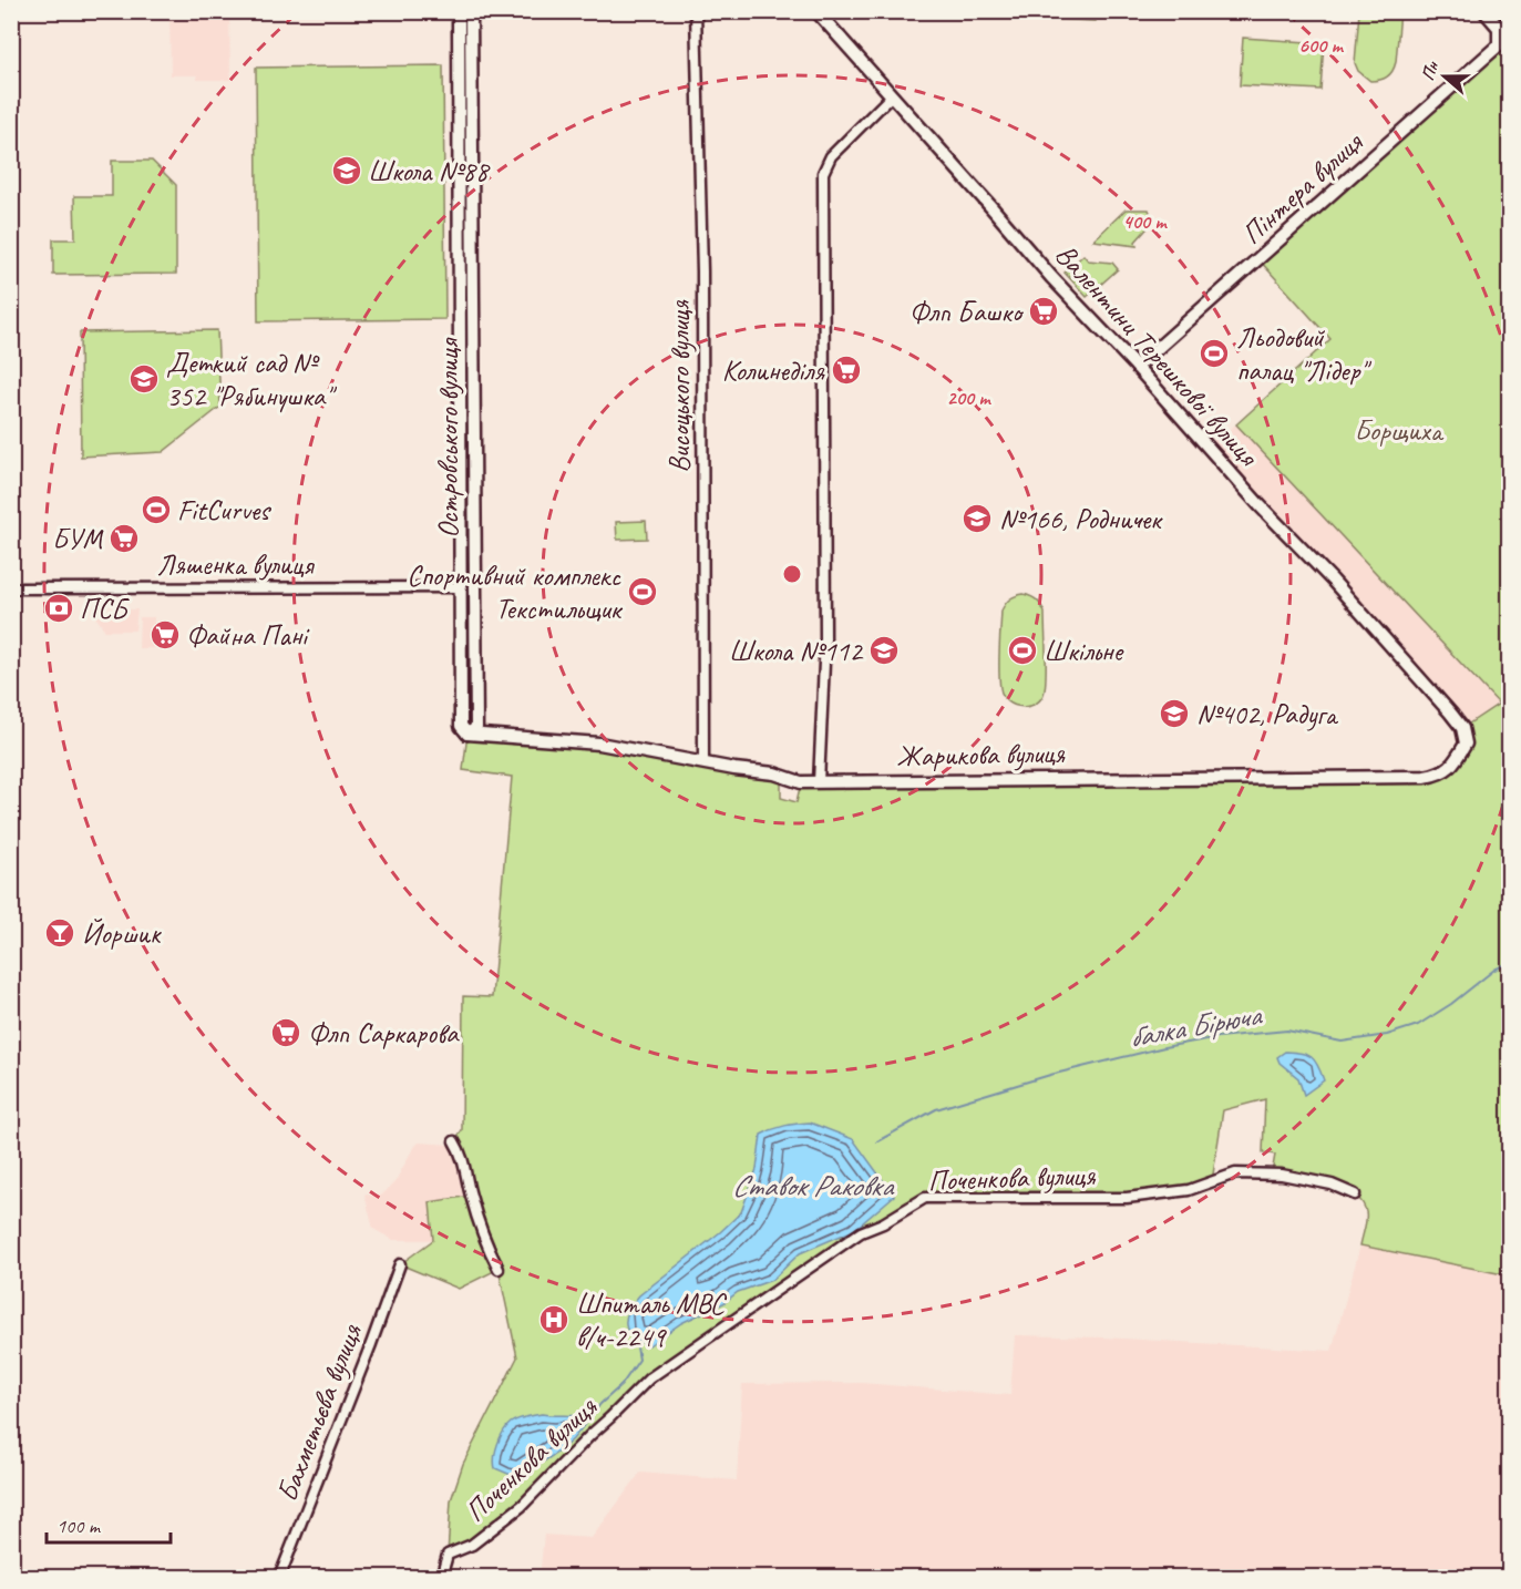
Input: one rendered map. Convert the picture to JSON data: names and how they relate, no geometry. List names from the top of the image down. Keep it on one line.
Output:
{"streets":{"street":["Пінтера вулиця","Валентини Терешкової вулиця","Висоцького вулиця","Островського вулиця","Ляшенка вулиця","Жарикова вулиця","Поченкова вулиця","Бахметьєва вулиця"]},"crossings":[["Пінтера вулиця","Валентини Терешкової вулиця"],["Валентини Терешкової вулиця","Жарикова вулиця"],["Висоцького вулиця","Жарикова вулиця"],["Островського вулиця","Ляшенка вулиця"],["Островського вулиця","Жарикова вулиця"]],"water":["балка Бірюча","Ставок Раковка"],"parks":["Борщиха"],"places":{"school or university":["Школа №88","Деткий сад № 352 \"Рябинушка\"","№166, Родничек","Школа №112","№402, Радуга"],"supermarket":["Флп Башко","Колинеділя","БУМ","Файна Пані","Флп Саркарова"],"sports":["Льодовий палац \"Лідер\"","FitCurves","Спортивний комплекс Текстильщик","Шкільне"],"bank":["ПСБ"],"bar":["Йоршик"],"hospital":["Шпиталь МВС в/ч-2249"]},"scale_bar":"100 m","north":"left","rings":["600 m","400 m","200 m"]}
